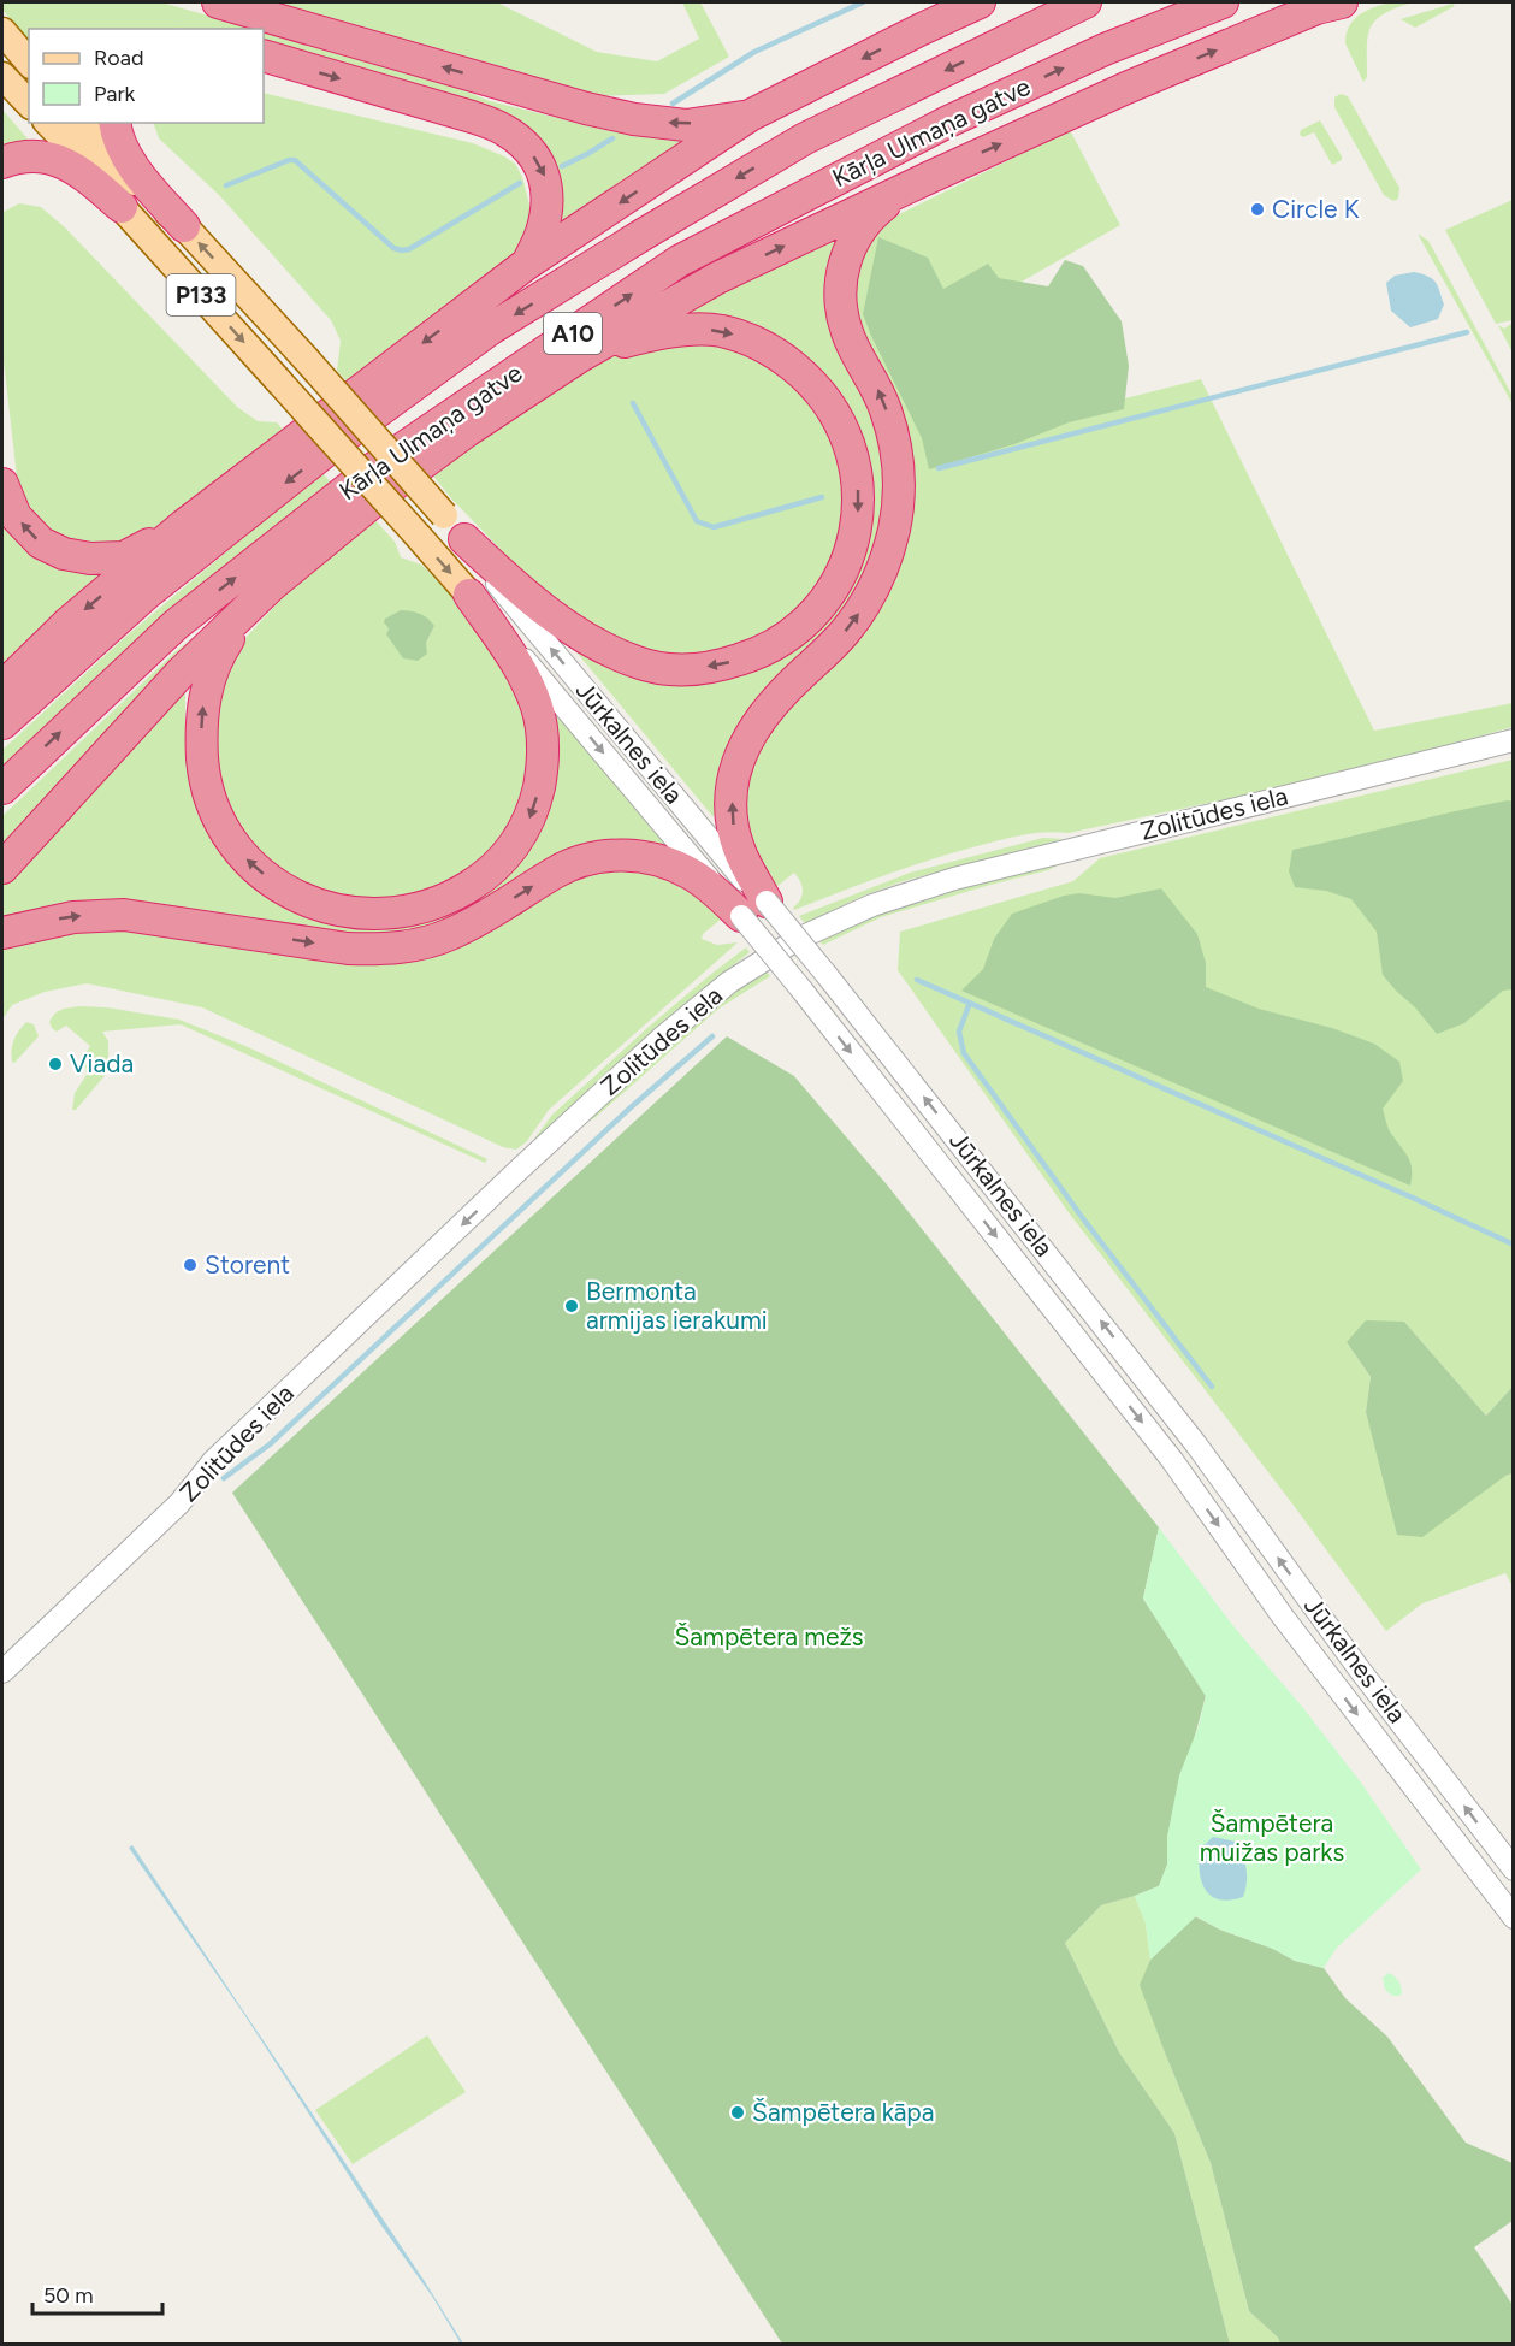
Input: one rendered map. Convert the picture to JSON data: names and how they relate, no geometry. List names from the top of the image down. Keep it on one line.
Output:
{"streets":{"highway":["Kārļa Ulmaņa gatve","A10"],"main road":["P133"],"street":["Jūrkalnes iela","Zolitūdes iela"]},"crossings":[["P133","Jūrkalnes iela"]],"one_way":["Zolitūdes iela"],"parks":["Šampētera mežs","Šampētera muižas parks"],"places":["Circle K","Viada","Storent","Bermonta armijas ierakumi","Šampētera kāpa"],"legend":["Road","Park"],"scale_bar":"50 m"}
